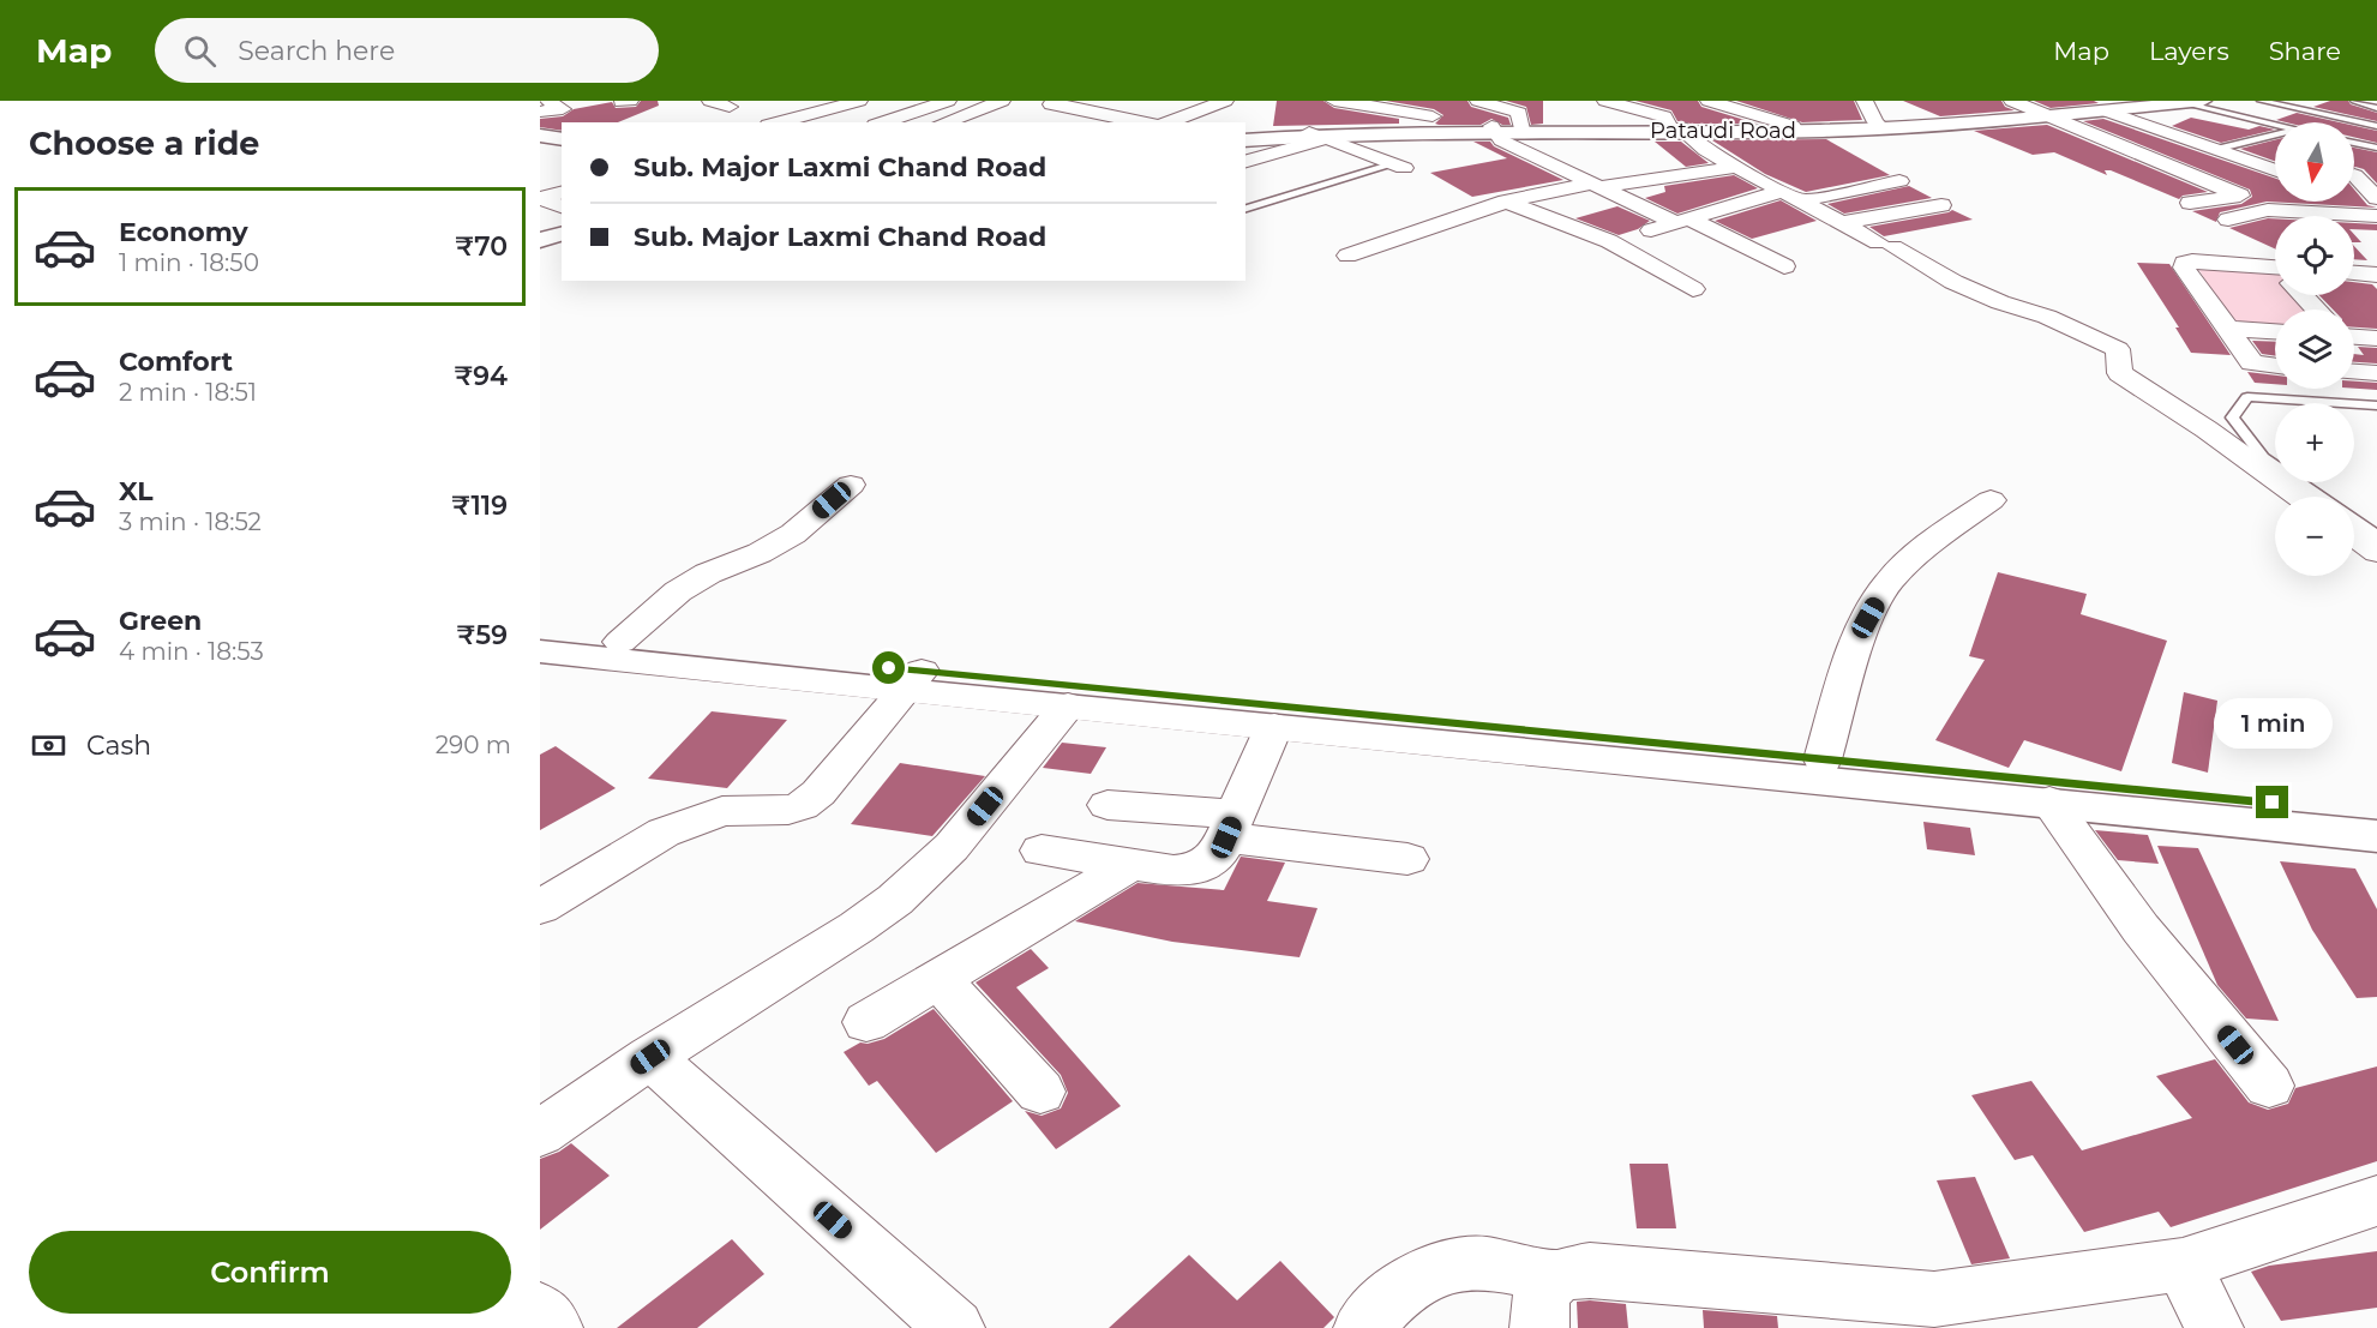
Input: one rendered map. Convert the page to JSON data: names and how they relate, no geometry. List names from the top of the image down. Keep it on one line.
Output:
{"streets":{"main road":["Pataudi Road"]},"north":"bottom","page":{"header":"Map","search":"Search here","nav":["Map","Layers","Share"],"heading":"Choose a ride","map_buttons":["+","−"],"banner":["Sub. Major Laxmi Chand Road","Sub. Major Laxmi Chand Road"],"list":[{"name":"Economy","note":"1 min · 18:50","value":"₹70"},{"name":"Comfort","note":"2 min · 18:51","value":"₹94"},{"name":"XL","note":"3 min · 18:52","value":"₹119"},{"name":"Green","note":"4 min · 18:53","value":"₹59"}],"bubble":"1 min","pay":["Cash","290 m"],"buttons":"Confirm"}}
